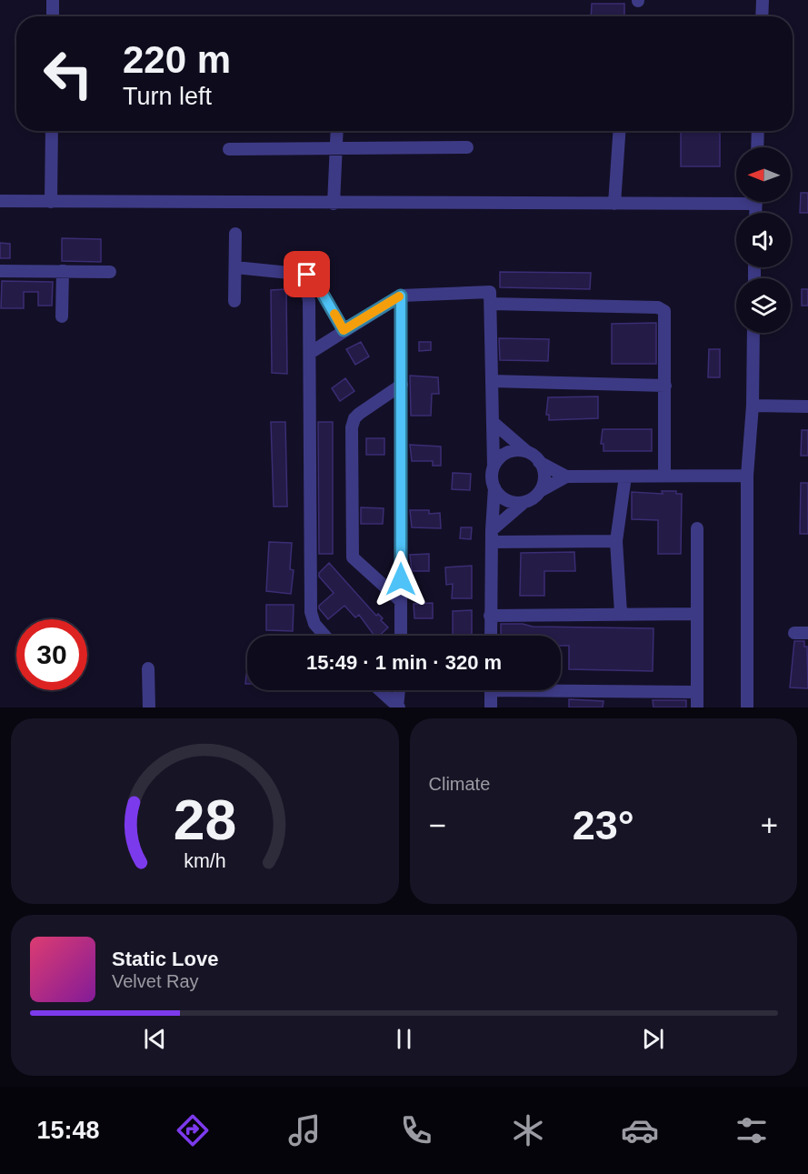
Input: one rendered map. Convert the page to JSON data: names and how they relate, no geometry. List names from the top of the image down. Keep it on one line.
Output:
{"north":"left","page":{"turn":["220 m","Turn left"],"limit":"30","trip":"15:49 · 1 min · 320 m","tile":"Climate","heat":["−","23°","+"],"song":["Static Love","Velvet Ray"],"tabs":"15:48","gauge":["28","km/h"]}}
